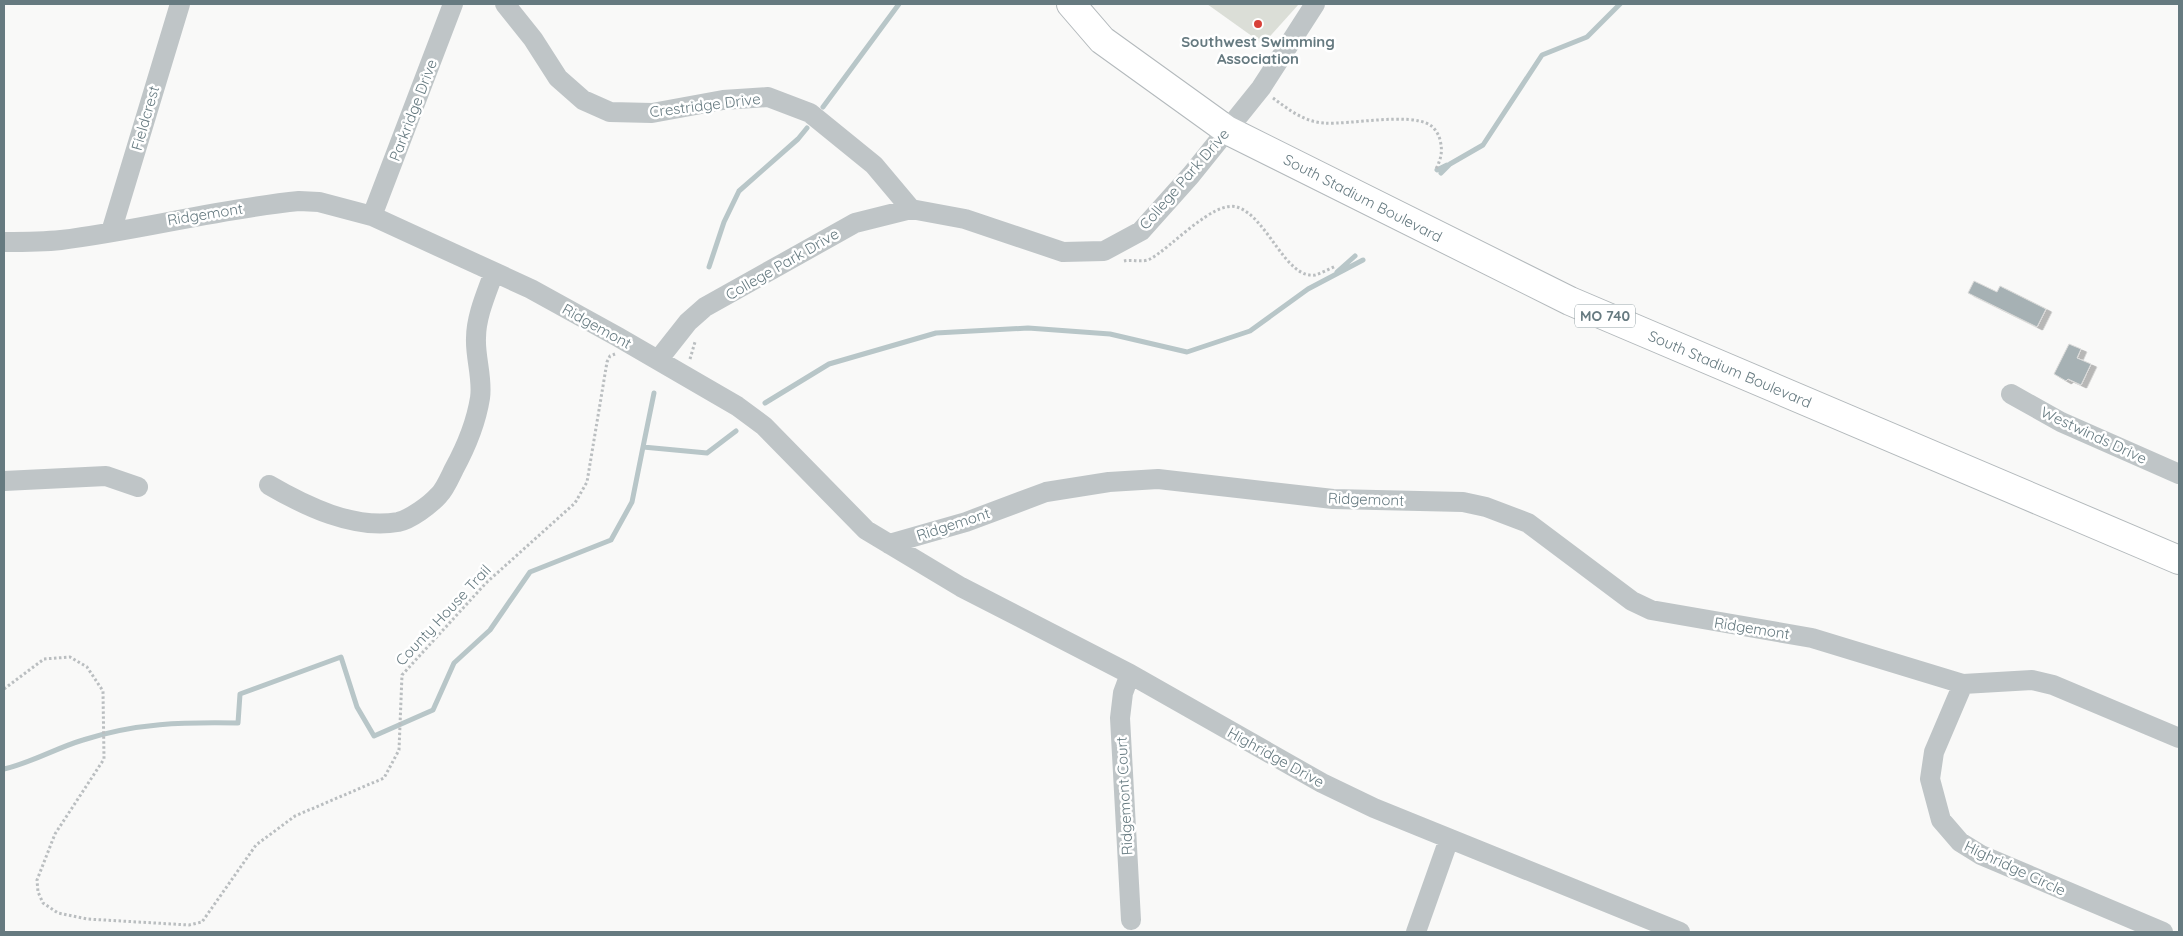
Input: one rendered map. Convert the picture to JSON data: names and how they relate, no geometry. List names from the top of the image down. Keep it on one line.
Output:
{"streets":{"main road":["South Stadium Boulevard","MO 740"],"street":["Crestridge Drive","Parkridge Drive","Fieldcrest","College Park Drive","Ridgemont","Westwinds Drive","Highridge Drive","Ridgemont Court","Highridge Circle"],"path":["County House Trail"]},"crossings":[["Crestridge Drive","College Park Drive"],["Parkridge Drive","Ridgemont"],["Fieldcrest","Ridgemont"],["College Park Drive","South Stadium Boulevard"],["College Park Drive","Ridgemont"],["Ridgemont","Highridge Drive"],["Ridgemont","Highridge Circle"],["Highridge Drive","Ridgemont Court"]],"places":["Southwest Swimming Association"]}
